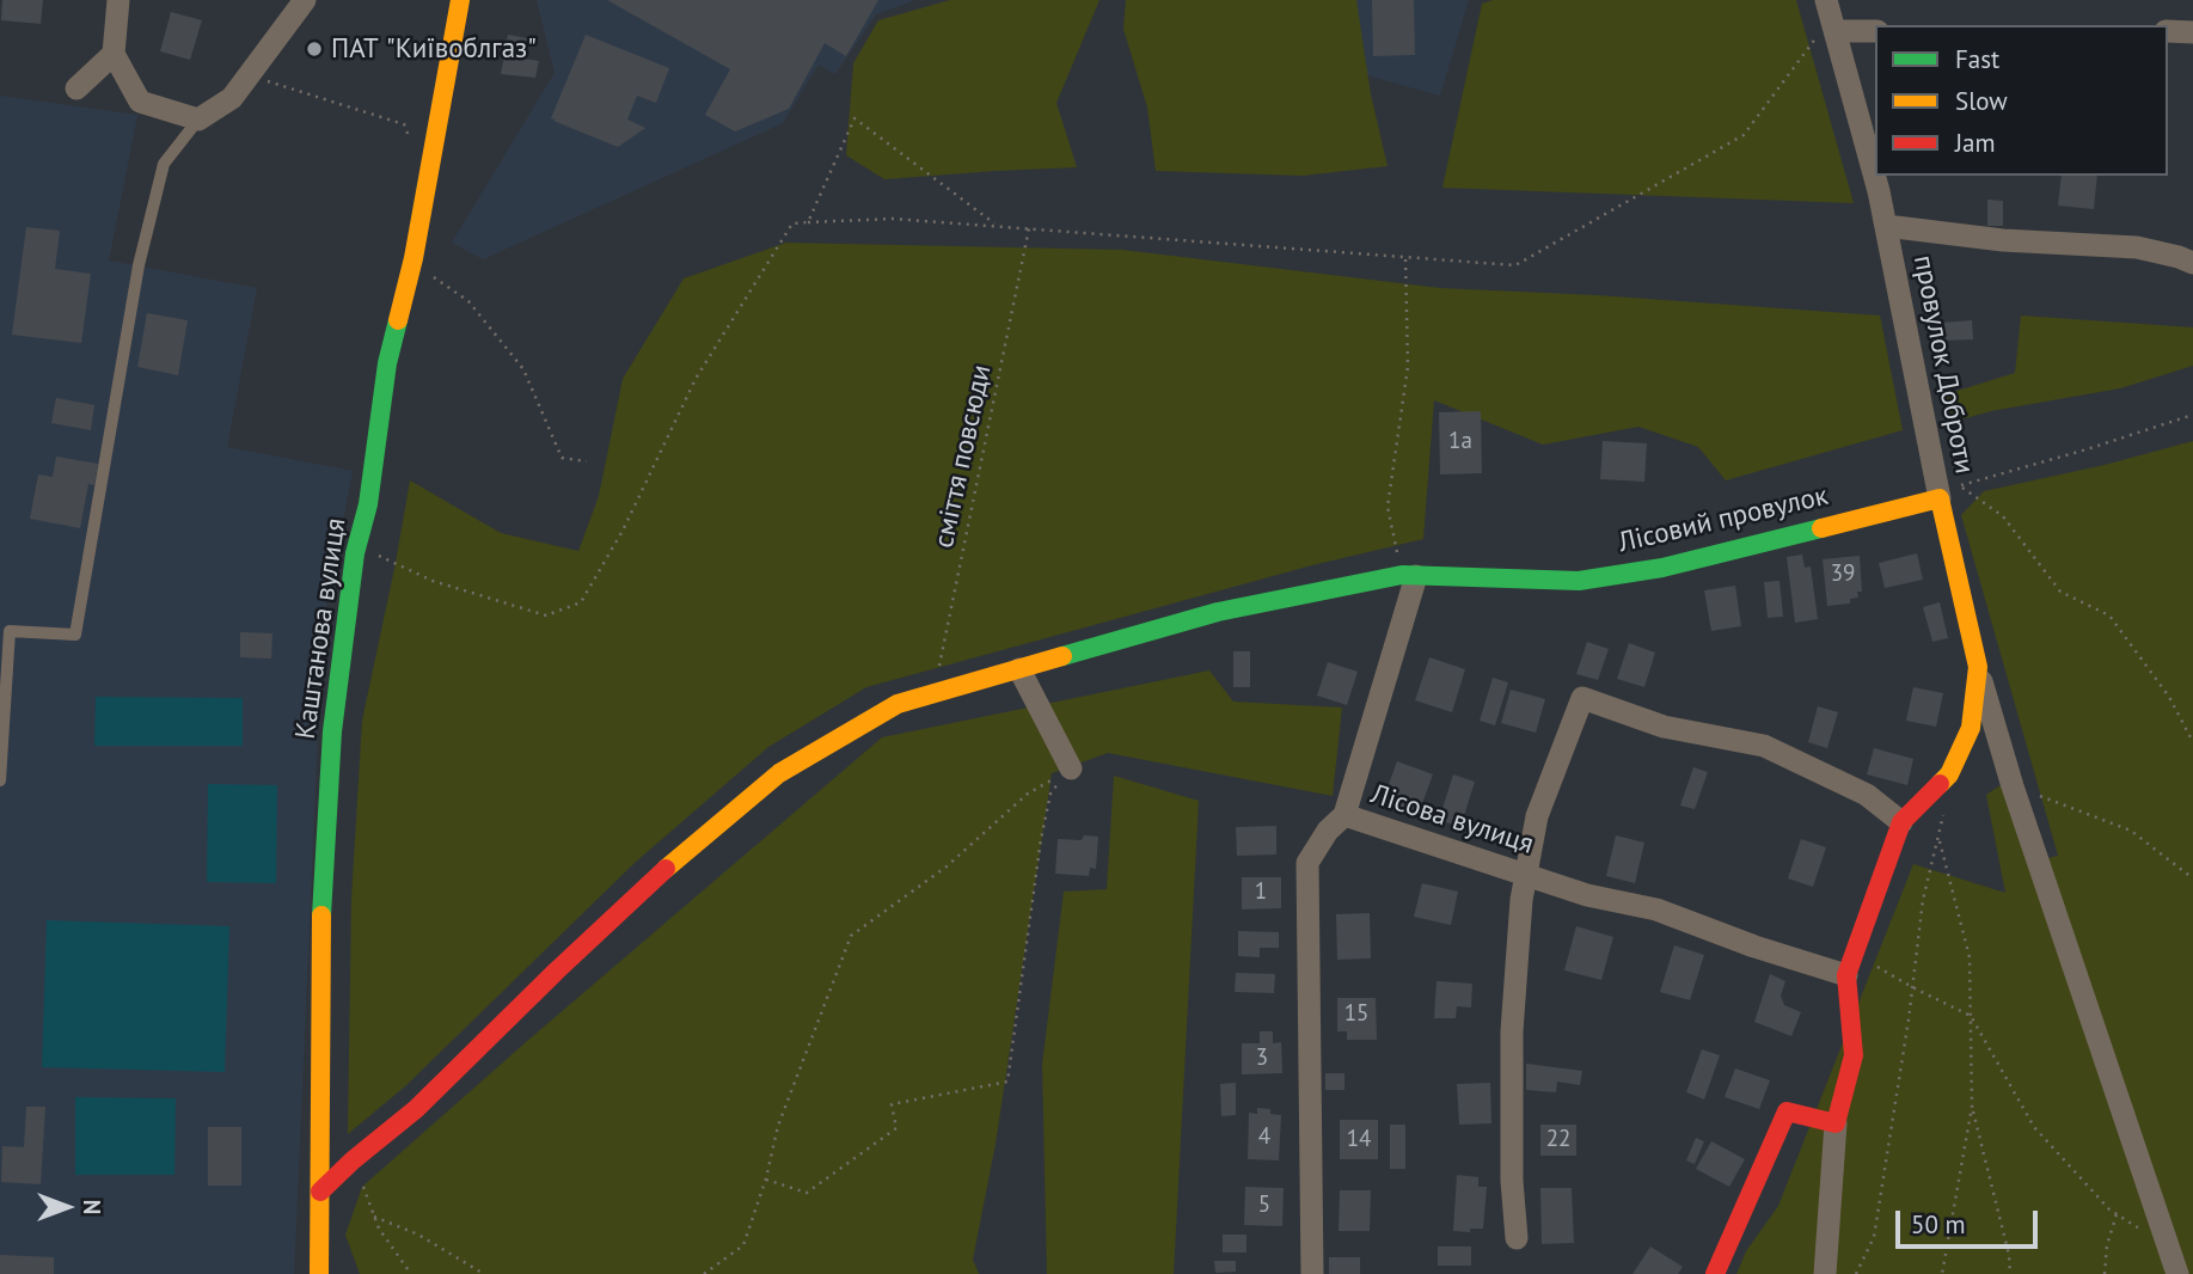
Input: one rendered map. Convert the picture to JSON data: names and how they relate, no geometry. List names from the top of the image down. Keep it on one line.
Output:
{"streets":{"street":["провулок Доброти","Лісовий провулок","Каштанова вулиця","Лісова вулиця"],"path":["сміття повсюди"]},"crossings":[["провулок Доброти","Лісовий провулок"],["сміття повсюди","Лісовий провулок"],["Лісовий провулок","Каштанова вулиця"]],"places":["ПАТ \"Київоблгаз\""],"house_numbers":["1а","39","1","15","3","4","14","22","5"],"legend":["Fast","Slow","Jam"],"scale_bar":"50 m","north":"right"}
